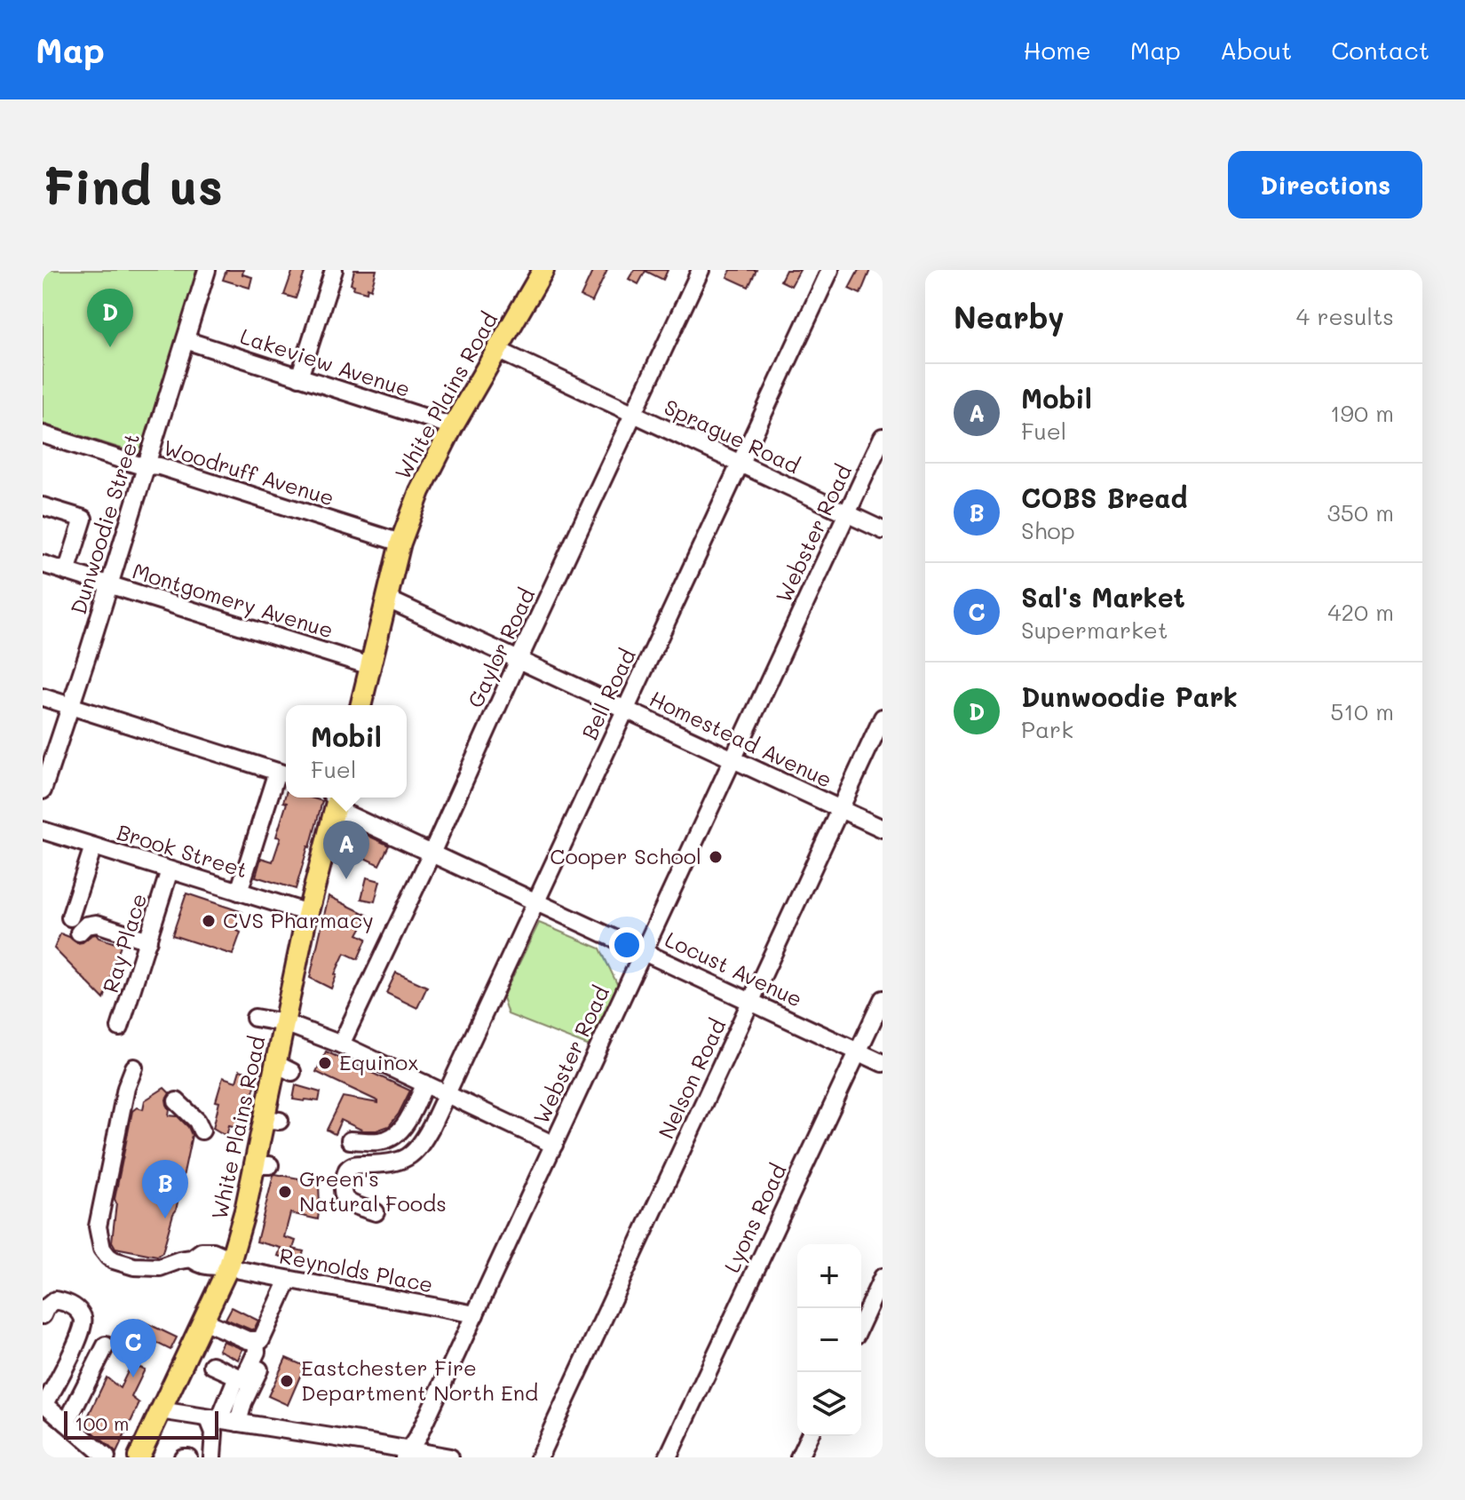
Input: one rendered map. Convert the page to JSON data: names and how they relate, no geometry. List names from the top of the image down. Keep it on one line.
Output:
{"streets":{"main road":["White Plains Road"],"street":["Lakeview Avenue","Sprague Road","Woodruff Avenue","Dunwoodie Street","Webster Road","Montgomery Avenue","Gaylor Road","Bell Road","Homestead Avenue","Brook Street","Ray Place","Locust Avenue","Nelson Road","Lyons Road","Reynolds Place"]},"crossings":[["Lakeview Avenue","White Plains Road"],["Lakeview Avenue","Dunwoodie Street"],["White Plains Road","Sprague Road"],["White Plains Road","Woodruff Avenue"],["White Plains Road","Montgomery Avenue"],["White Plains Road","Homestead Avenue"],["White Plains Road","Brook Street"],["White Plains Road","Reynolds Place"],["Sprague Road","Webster Road"],["Sprague Road","Gaylor Road"],["Sprague Road","Bell Road"],["Woodruff Avenue","Dunwoodie Street"],["Dunwoodie Street","Montgomery Avenue"],["Webster Road","Homestead Avenue"],["Webster Road","Locust Avenue"],["Webster Road","Reynolds Place"],["Gaylor Road","Homestead Avenue"],["Gaylor Road","Locust Avenue"],["Bell Road","Homestead Avenue"],["Bell Road","Locust Avenue"],["Homestead Avenue","Nelson Road"],["Brook Street","Ray Place"],["Locust Avenue","Nelson Road"],["Locust Avenue","Lyons Road"]],"places":["Cooper School","CVS Pharmacy","Equinox","Green's Natural Foods","Eastchester Fire Department North End"],"scale_bar":"100 m","page":{"header":"Map","nav":["Home","Map","About","Contact"],"buttons":"Directions","title":"Find us","heading":["Nearby","4 results"],"pins":["D","A","B","C"],"list":[{"mark":"A","name":"Mobil","note":"Fuel","value":"190 m"},{"mark":"B","name":"COBS Bread","note":"Shop","value":"350 m"},{"mark":"C","name":"Sal's Market","note":"Supermarket","value":"420 m"},{"mark":"D","name":"Dunwoodie Park","note":"Park","value":"510 m"}],"popup":["Mobil","Fuel"],"map_buttons":["+","−"],"scale":"100 m"}}
